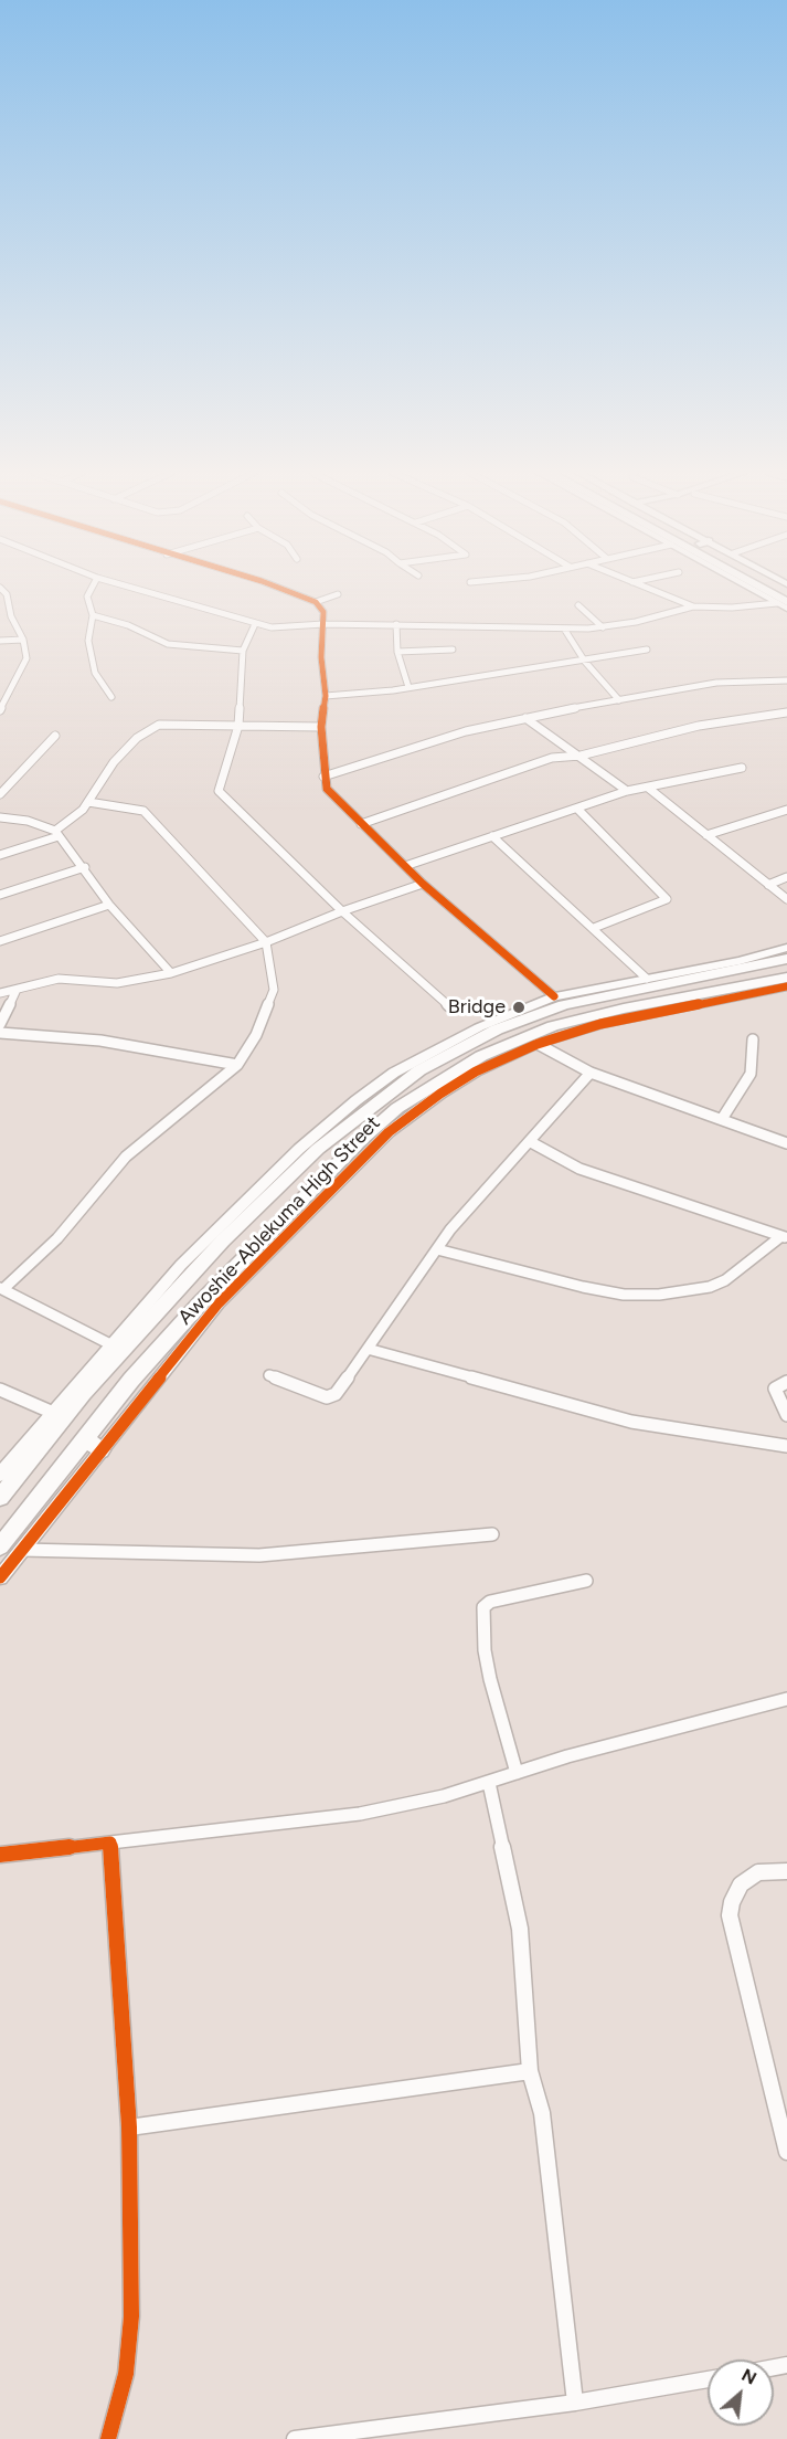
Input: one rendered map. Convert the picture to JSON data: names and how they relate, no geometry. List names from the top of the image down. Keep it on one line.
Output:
{"streets":{"main road":["Awoshie-Ablekuma High Street"]},"places":["Bridge"],"north":"top right"}
